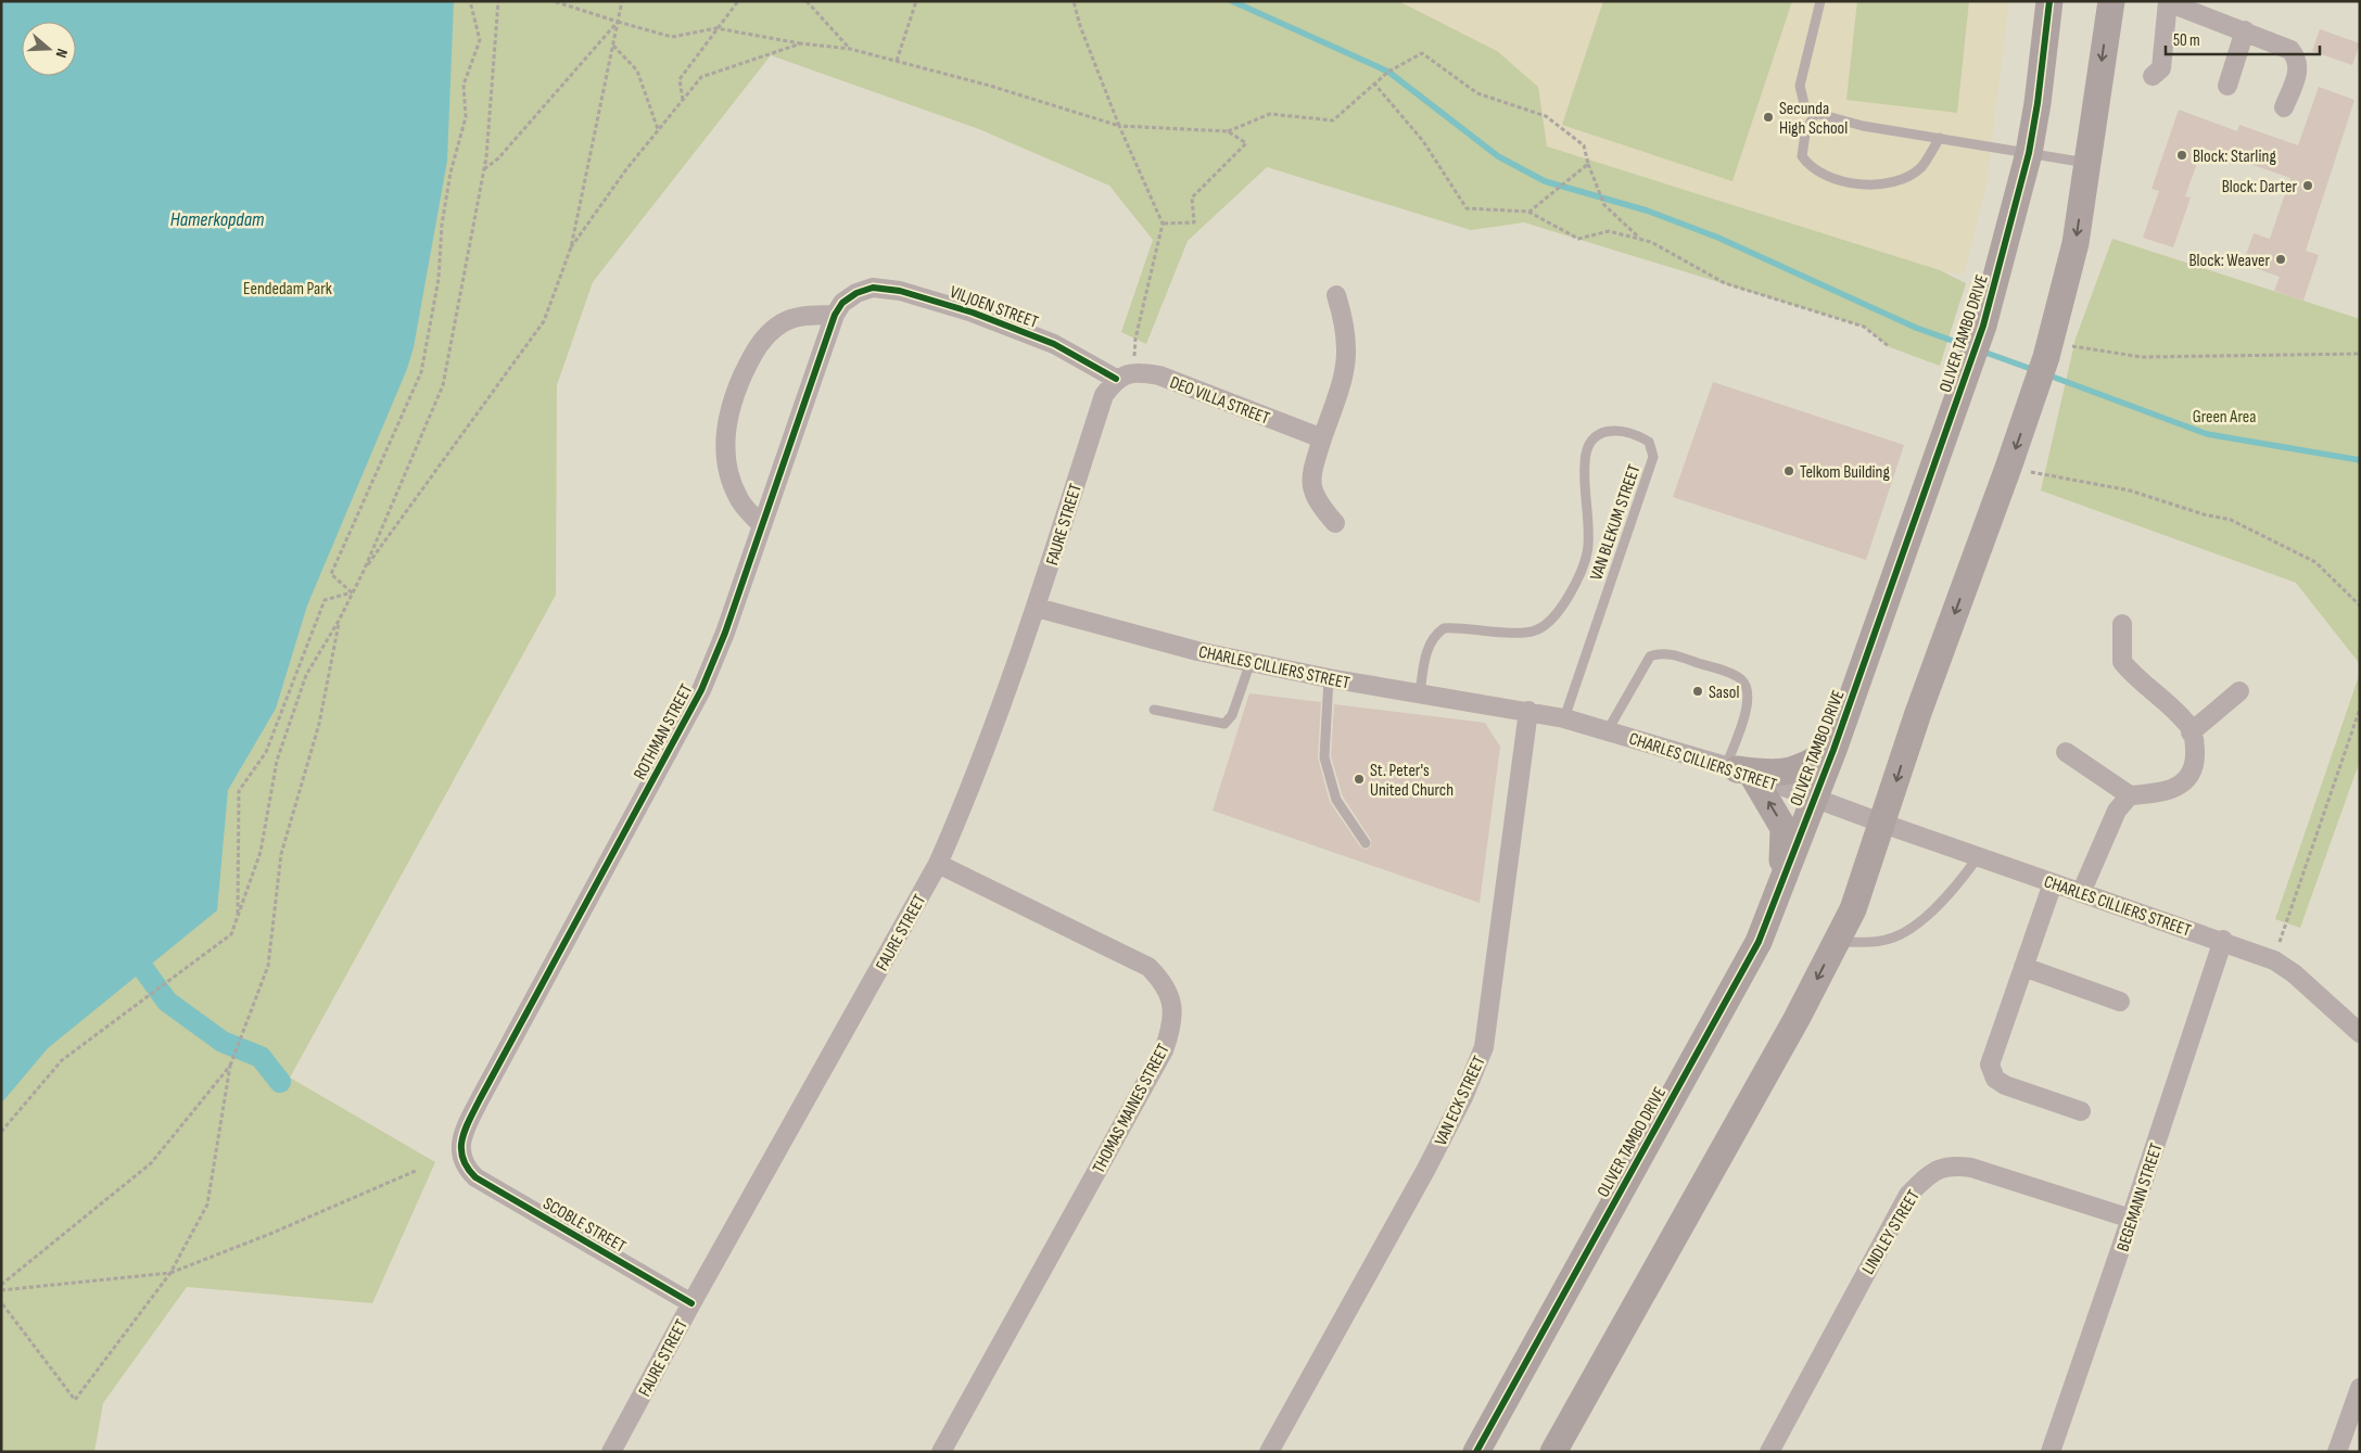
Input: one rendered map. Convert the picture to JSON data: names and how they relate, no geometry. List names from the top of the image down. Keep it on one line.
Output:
{"streets":{"street":["VILJOEN STREET","OLIVER TAMBO DRIVE","DEO VILLA STREET","FAURE STREET","CHARLES CILLIERS STREET","ROTHMAN STREET","VAN ECK STREET","THOMAS MAINES STREET","BEGEMANN STREET","SCOBLE STREET","LINDLEY STREET"],"lane":["VAN BLEKUM STREET"]},"crossings":[["VILJOEN STREET","DEO VILLA STREET"],["VILJOEN STREET","FAURE STREET"],["VILJOEN STREET","ROTHMAN STREET"],["OLIVER TAMBO DRIVE","CHARLES CILLIERS STREET"],["DEO VILLA STREET","FAURE STREET"],["VAN BLEKUM STREET","CHARLES CILLIERS STREET"],["FAURE STREET","CHARLES CILLIERS STREET"],["FAURE STREET","THOMAS MAINES STREET"],["FAURE STREET","SCOBLE STREET"],["CHARLES CILLIERS STREET","VAN ECK STREET"],["CHARLES CILLIERS STREET","BEGEMANN STREET"],["ROTHMAN STREET","SCOBLE STREET"],["BEGEMANN STREET","LINDLEY STREET"]],"water":["Hamerkopdam"],"parks":["Eendedam Park","Green Area"],"places":["Secunda High School","Block: Starling","Block: Darter","Block: Weaver","Telkom Building","Sasol","St. Peter's United Church"],"scale_bar":"50 m","north":"right"}
